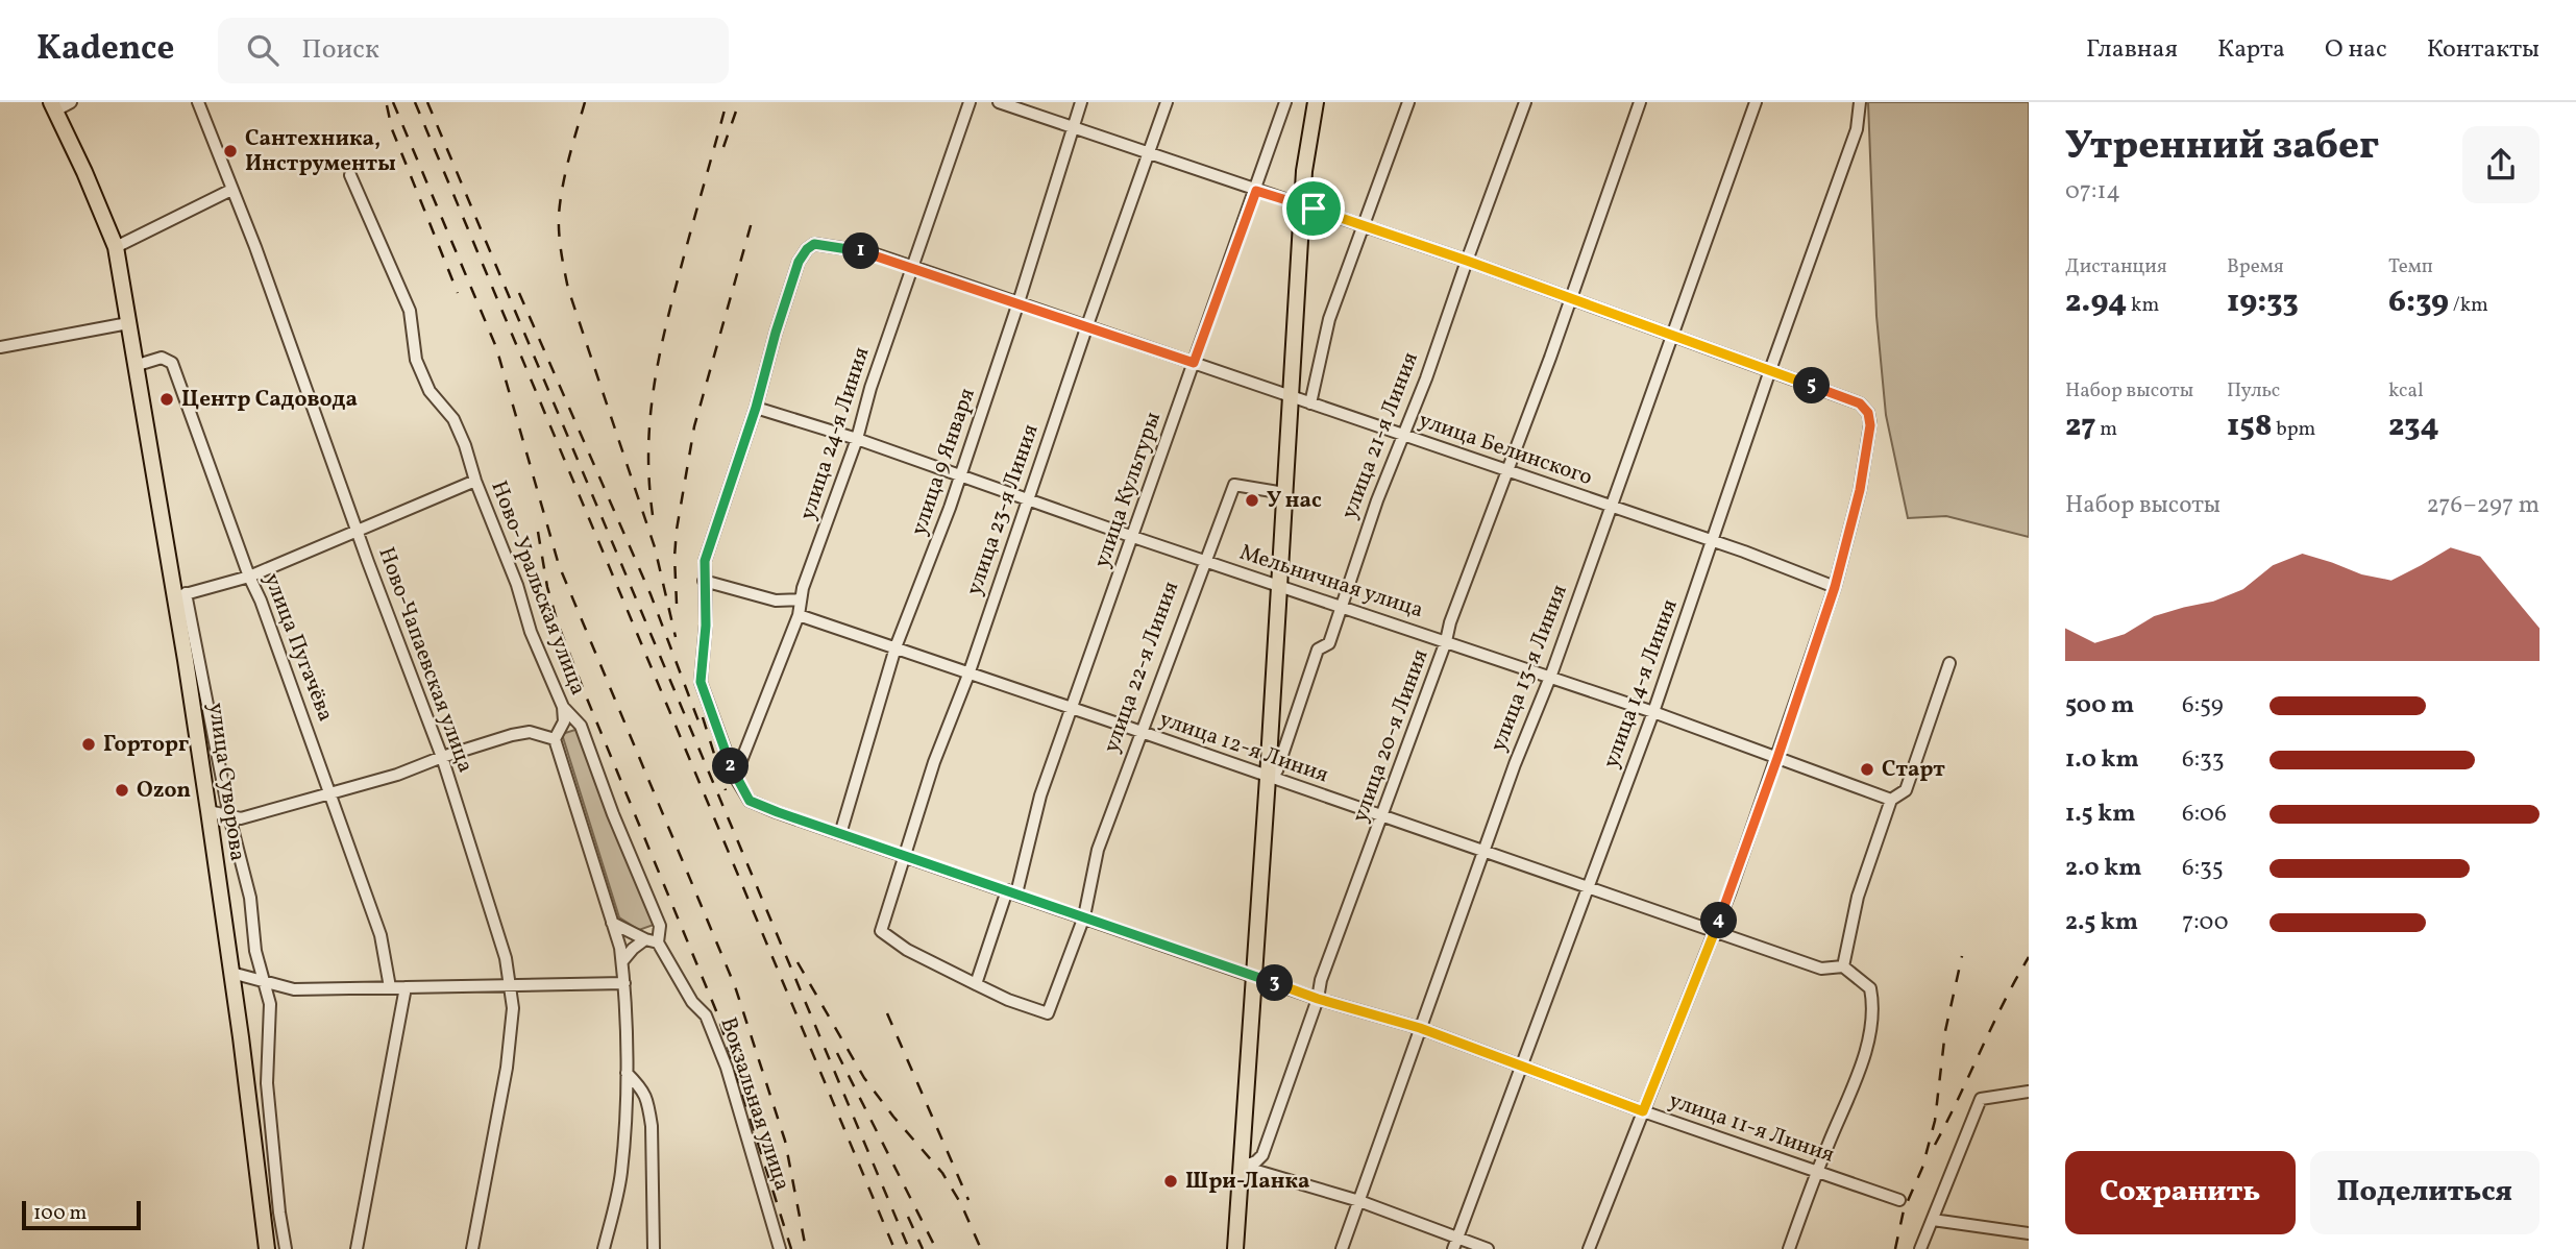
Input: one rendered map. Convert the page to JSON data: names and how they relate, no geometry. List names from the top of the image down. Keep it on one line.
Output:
{"streets":{"main road":["улица 21-я Линия","улица Суворова"],"street":["улица 24-я Линия","улица Белинского","улица 9 Января","улица Культуры","улица 23-я Линия","Мельничная улица","Ново-Уральская улица","улица Пугачёва","Ново-Чапаевская улица","улица 22-я Линия","улица 13-я Линия","улица 14-я Линия","улица 20-я Линия","улица 12-я Линия","Вокзальная улица","улица 11-я Линия"]},"crossings":[["улица 24-я Линия","улица Белинского"],["улица 24-я Линия","Мельничная улица"],["улица 24-я Линия","улица 12-я Линия"],["улица 24-я Линия","улица 11-я Линия"],["улица 21-я Линия","улица Белинского"],["улица 21-я Линия","Мельничная улица"],["улица 21-я Линия","улица 20-я Линия"],["улица 21-я Линия","улица 12-я Линия"],["улица 21-я Линия","улица 11-я Линия"],["улица Белинского","улица 9 Января"],["улица Белинского","улица Культуры"],["улица Белинского","улица 23-я Линия"],["улица Белинского","Мельничная улица"],["улица Белинского","улица 13-я Линия"],["улица Белинского","улица 14-я Линия"],["улица Белинского","улица 20-я Линия"],["улица Белинского","улица 11-я Линия"],["улица 9 Января","Мельничная улица"],["улица 9 Января","улица 12-я Линия"],["улица 9 Января","улица 11-я Линия"],["улица Культуры","улица 23-я Линия"],["улица Культуры","Мельничная улица"],["улица Культуры","улица 22-я Линия"],["улица Культуры","улица 12-я Линия"],["улица Культуры","улица 11-я Линия"],["улица 23-я Линия","Мельничная улица"],["улица 23-я Линия","улица 22-я Линия"],["улица 23-я Линия","улица 12-я Линия"],["улица 23-я Линия","улица 11-я Линия"],["Мельничная улица","улица 22-я Линия"],["Мельничная улица","улица 13-я Линия"],["Мельничная улица","улица 14-я Линия"],["Мельничная улица","улица 20-я Линия"],["Мельничная улица","улица 11-я Линия"],["улица Пугачёва","улица Суворова"],["улица 22-я Линия","улица 12-я Линия"],["улица 22-я Линия","улица 11-я Линия"],["улица 13-я Линия","улица 12-я Линия"],["улица 13-я Линия","улица 11-я Линия"],["улица 14-я Линия","улица 12-я Линия"],["улица 14-я Линия","улица 11-я Линия"],["улица 20-я Линия","улица 12-я Линия"],["улица 20-я Линия","улица 11-я Линия"]],"places":["Сантехника, Инструменты","Центр Садовода","У нас","Горторг","Cтарт","Ozon","Шри-Ланка"],"scale_bar":"100 m","page":{"header":"Kadence","search":"Поиск","nav":["Главная","Карта","О нас","Контакты"],"heading":["Утренний забег","07:14"],"stats":[["Дистанция","2.94 km"],["Время","19:33"],["Темп","6:39 /km"],["Набор высоты","27 m"],["Пульс","158 bpm"],["kcal","234"]],"pins":["1","5","2","4","3"],"chart":["Набор высоты","276–297 m"],"list":[{"name":"500 m","note":"6:59"},{"name":"1.0 km","note":"6:33"},{"name":"1.5 km","note":"6:06"},{"name":"2.0 km","note":"6:35"},{"name":"2.5 km","note":"7:00"}],"buttons":["Сохранить","Поделиться"],"scale":"100 m"}}
